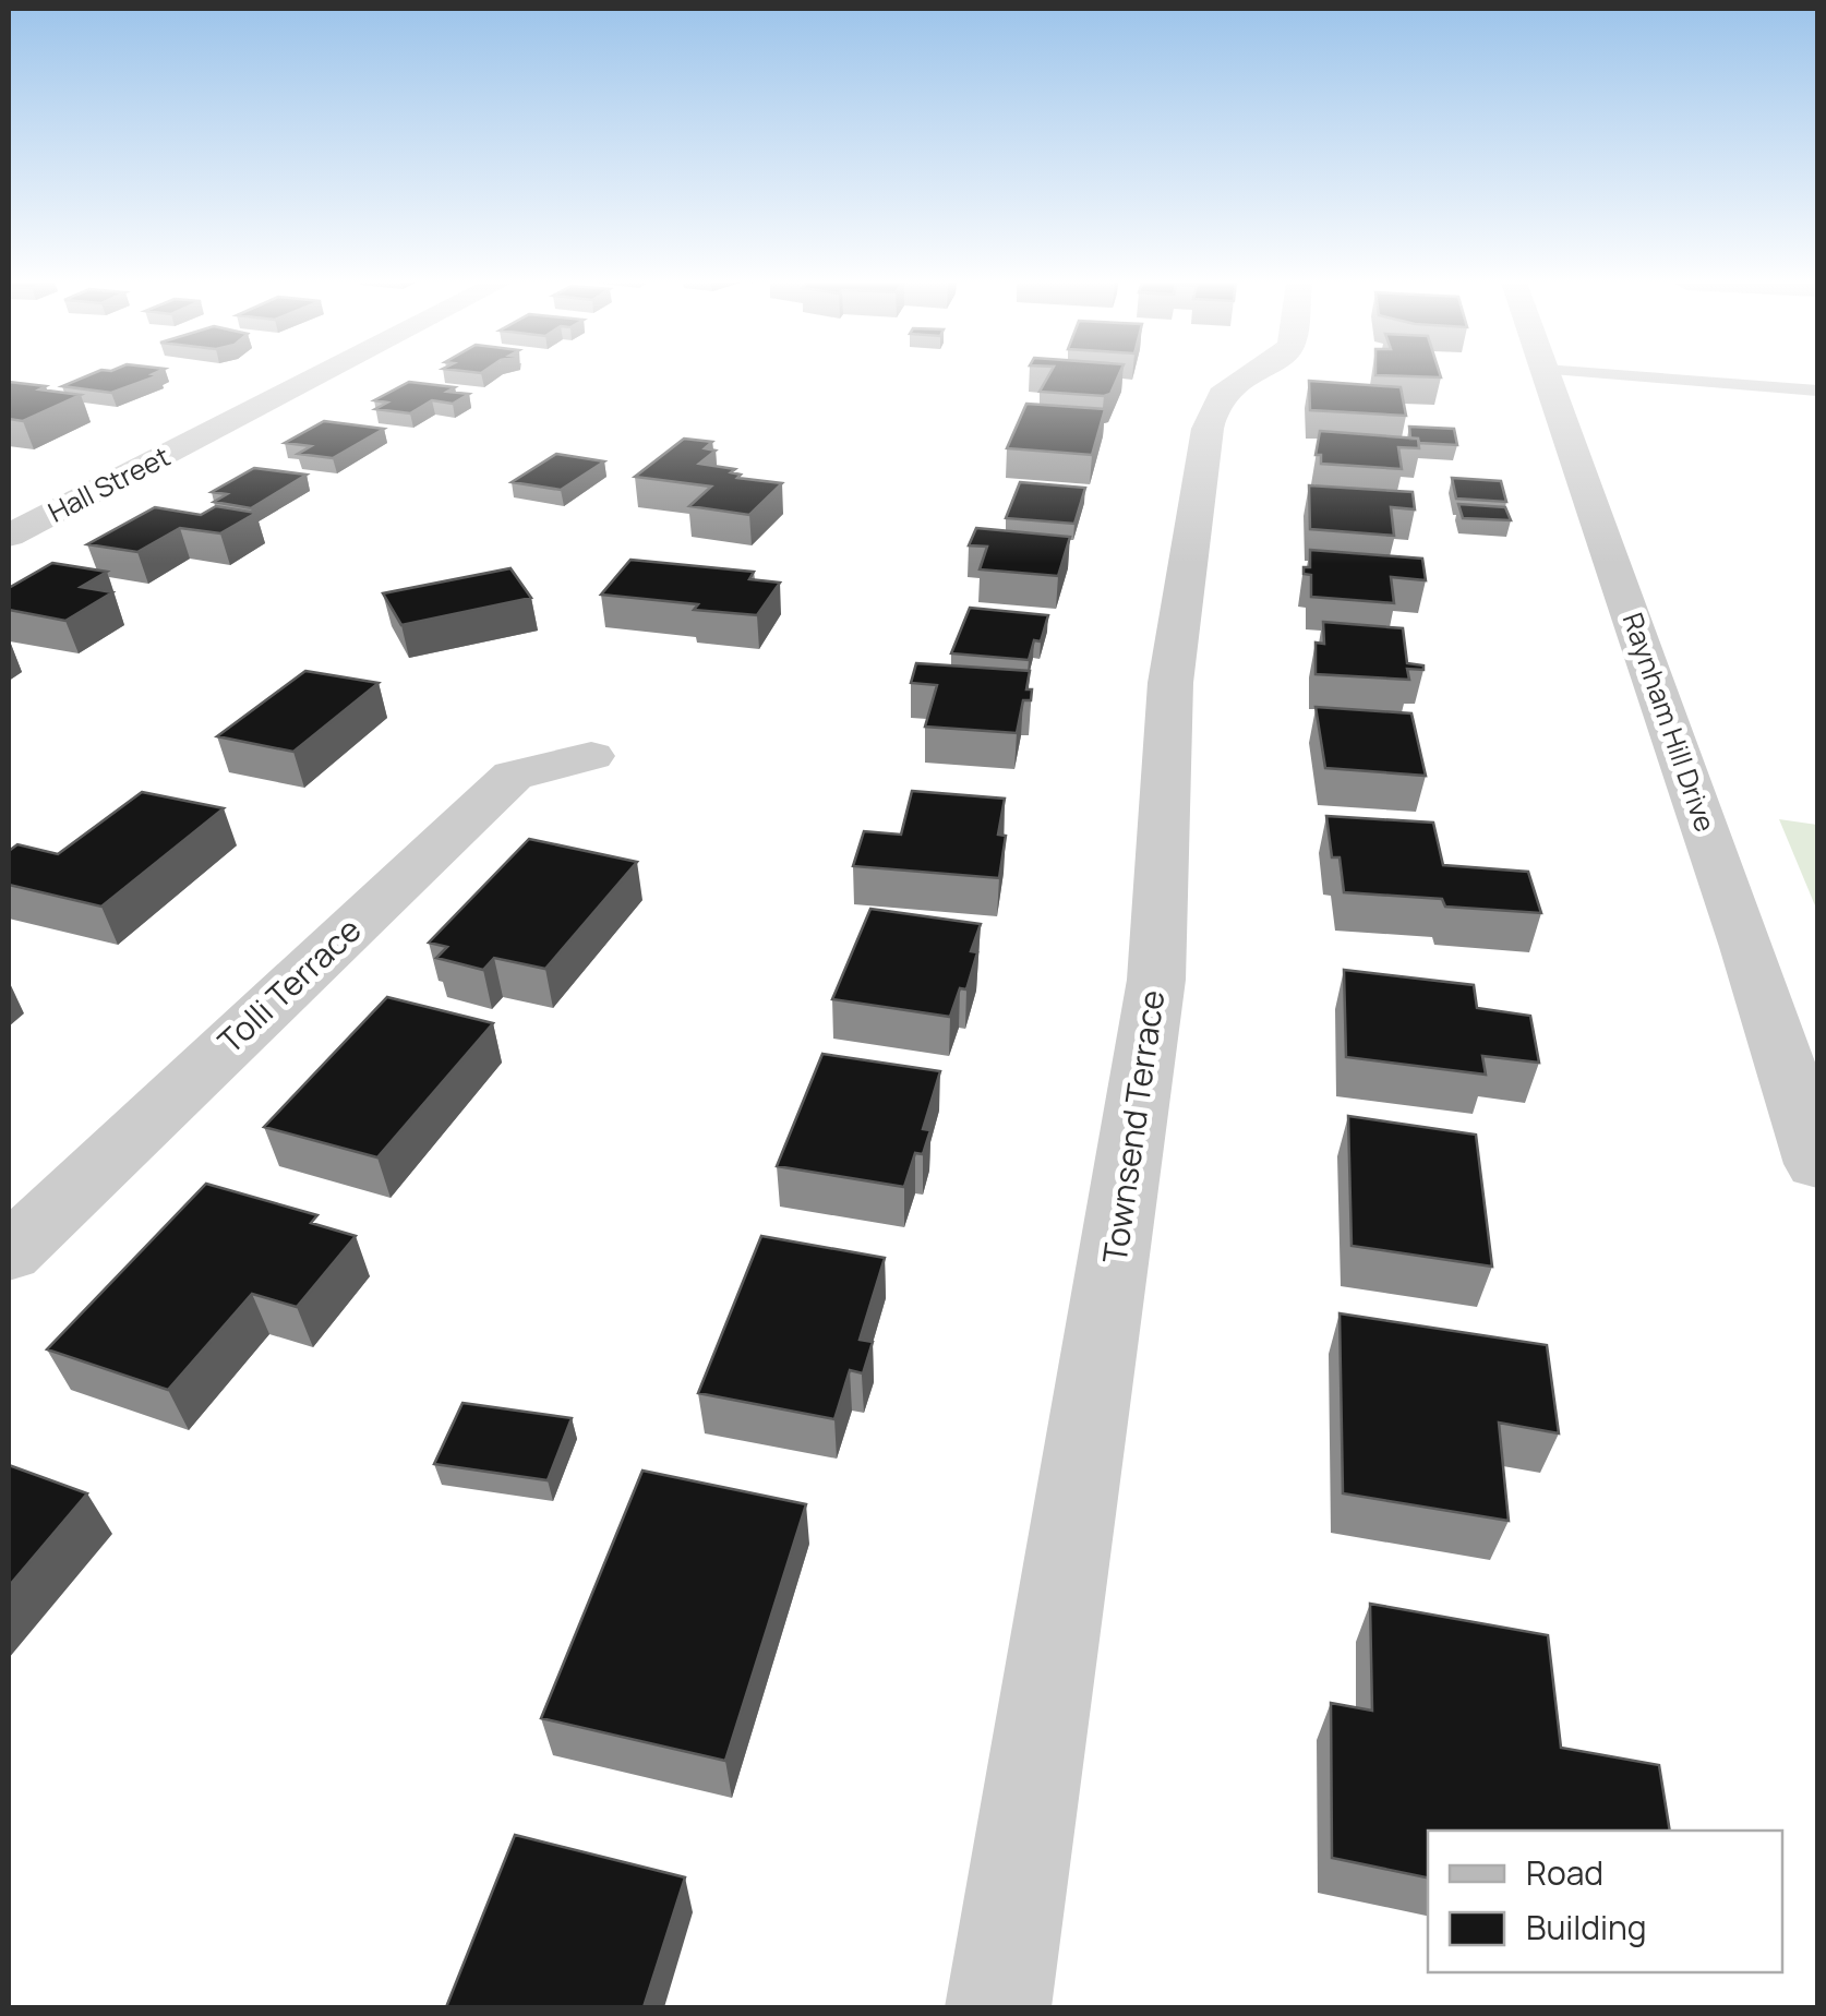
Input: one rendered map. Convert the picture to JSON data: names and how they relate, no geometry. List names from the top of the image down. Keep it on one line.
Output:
{"streets":{"street":["Hall Street","Raynham Hill Drive","Tolli Terrace","Townsend Terrace"]},"legend":["Road","Building"]}
